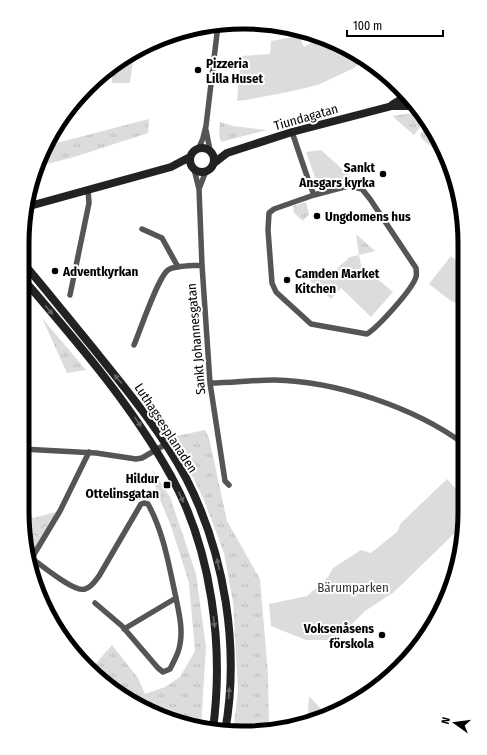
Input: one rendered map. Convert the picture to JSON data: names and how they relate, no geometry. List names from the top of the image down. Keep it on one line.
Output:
{"streets":{"main road":["Tiundagatan","Luthagsesplanaden"],"street":["Sankt Johannesgatan"]},"crossings":[["Tiundagatan","Sankt Johannesgatan"]],"parks":["Bärumparken"],"places":{"other":["Pizzeria Lilla Huset","Sankt Ansgars kyrka","Ungdomens hus","Adventkyrkan","Camden Market Kitchen","Voksenåsens förskola"],"transit":["Hildur Ottelinsgatan"]},"scale_bar":"100 m","north":"left"}
